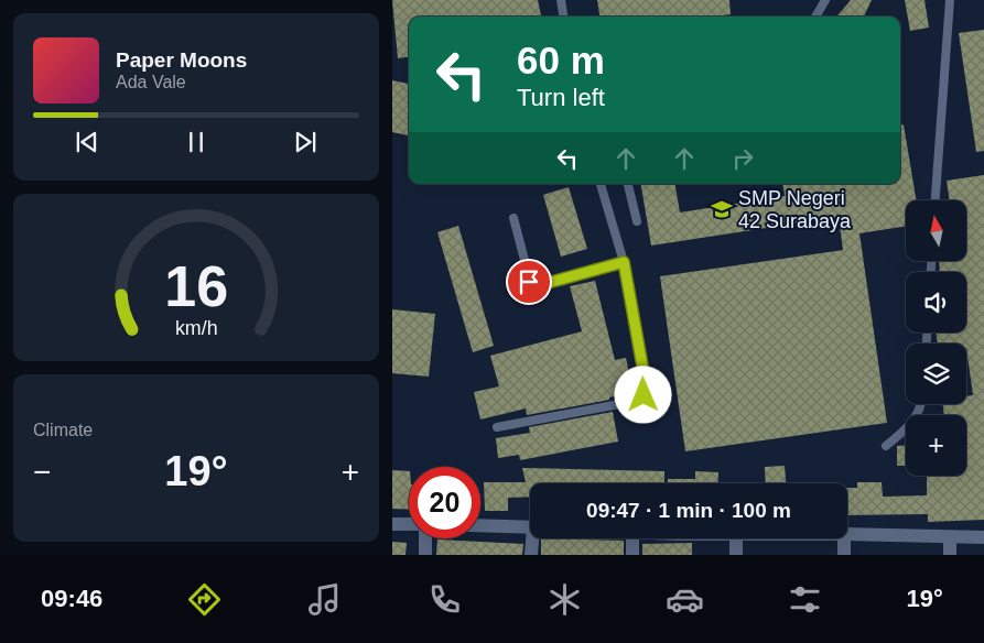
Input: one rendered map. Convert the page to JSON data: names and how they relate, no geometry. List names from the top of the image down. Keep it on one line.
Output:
{"places":{"school or university":["SMP Negeri 42 Surabaya"]},"north":"top","page":{"turn":["60 m","Turn left"],"song":["Paper Moons","Ada Vale"],"map_buttons":"+","tile":"Climate","heat":["−","19°","+"],"limit":"20","trip":"09:47 · 1 min · 100 m","tabs":["09:46","19°"],"gauge":["16","km/h"]}}
